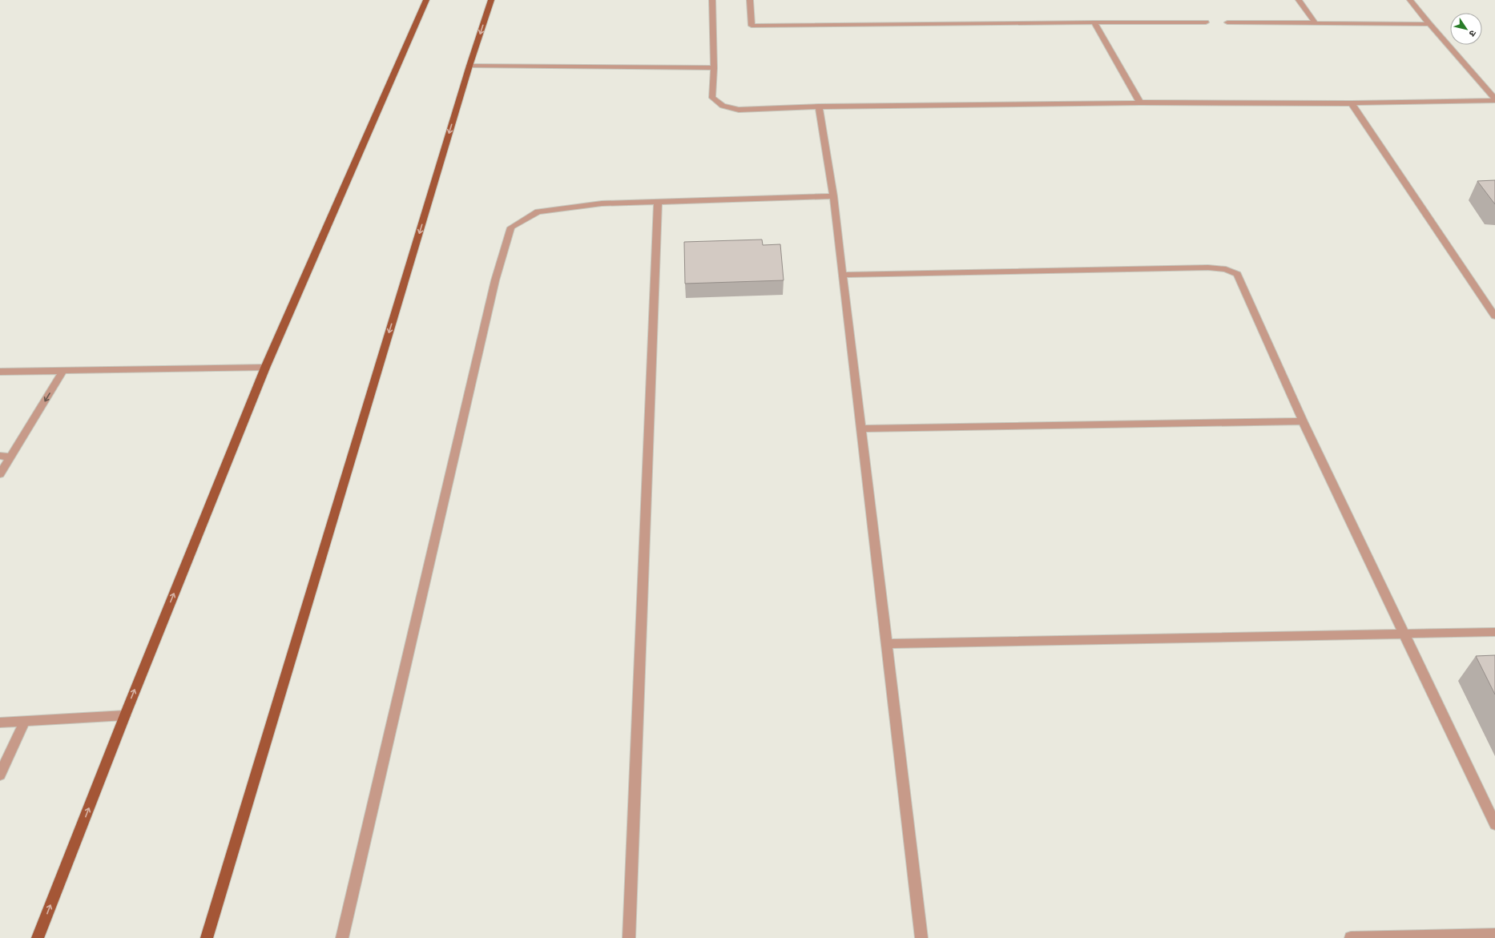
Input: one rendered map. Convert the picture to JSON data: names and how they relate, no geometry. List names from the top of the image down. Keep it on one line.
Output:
{"north":"bottom right"}
